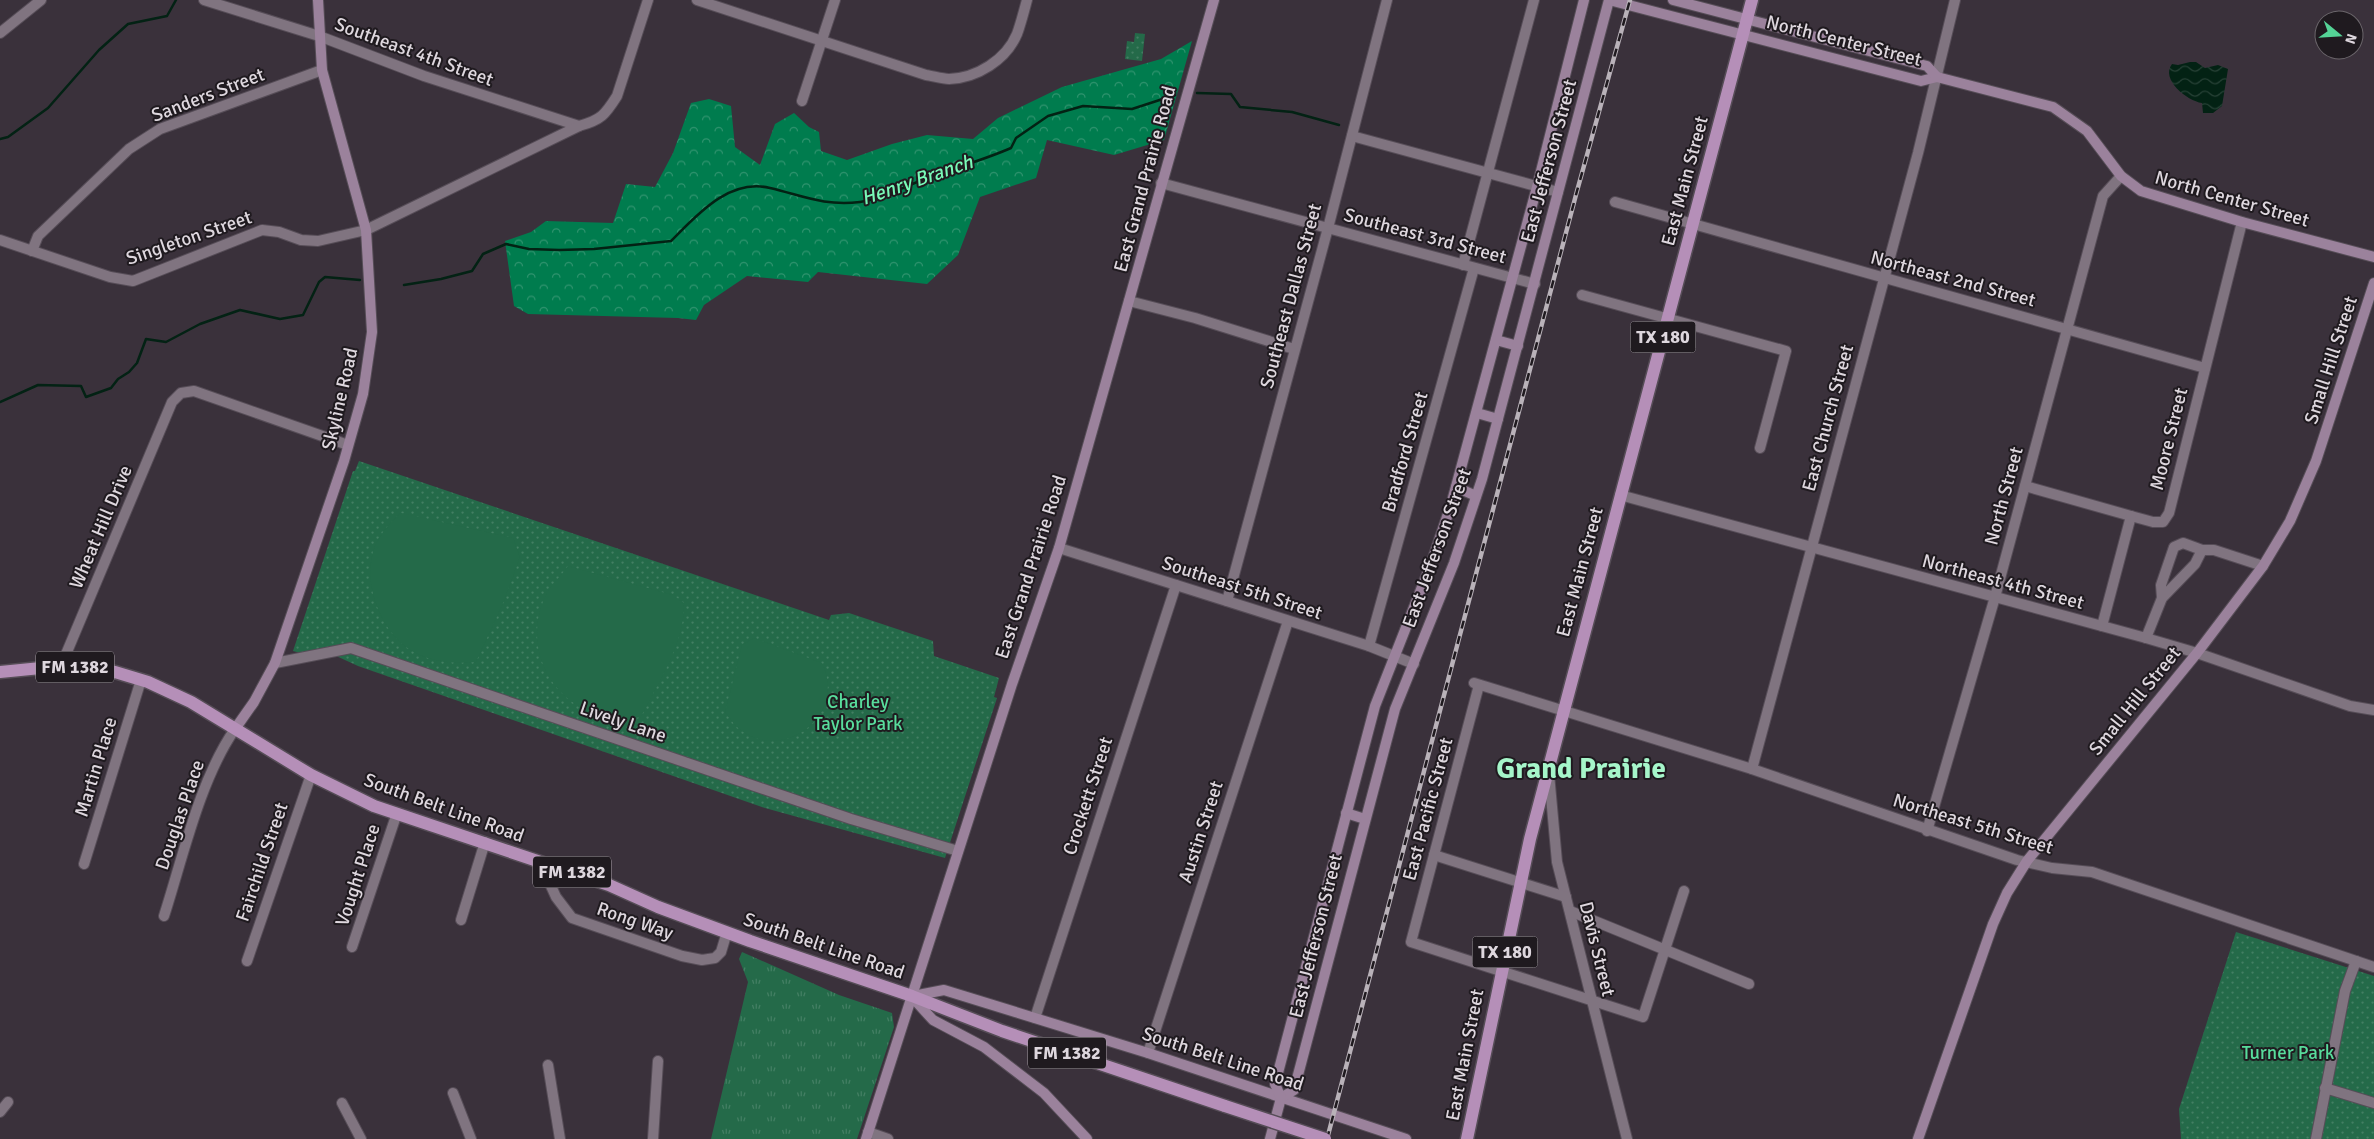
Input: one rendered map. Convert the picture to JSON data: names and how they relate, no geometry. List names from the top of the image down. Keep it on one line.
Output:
{"streets":{"main road":["East Main Street","TX 180","FM 1382","South Belt Line Road"],"street":["North Center Street","Southeast 4th Street","Sanders Street","East Jefferson Street","East Grand Prairie Road","Southeast 3rd Street","Singleton Street","Northeast 2nd Street","Southeast Dallas Street","Small Hill Street","Skyline Road","East Church Street","Moore Street","Bradford Street","North Street","Wheat Hill Drive","Northeast 4th Street","Southeast 5th Street","Lively Lane","Martin Place","Crockett Street","East Pacific Street","Douglas Place","Northeast 5th Street","Austin Street","Fairchild Street","Vought Place","Rong Way","Davis Street"]},"crossings":[["North Center Street","East Jefferson Street"],["North Center Street","East Main Street"],["North Center Street","TX 180"],["North Center Street","East Church Street"],["North Center Street","Moore Street"],["North Center Street","North Street"],["Southeast 4th Street","Singleton Street"],["Southeast 4th Street","Skyline Road"],["Sanders Street","Singleton Street"],["Sanders Street","Skyline Road"],["East Jefferson Street","Southeast 3rd Street"],["East Jefferson Street","Southeast 5th Street"],["East Jefferson Street","South Belt Line Road"],["East Grand Prairie Road","Southeast 3rd Street"],["East Grand Prairie Road","Southeast 5th Street"],["East Grand Prairie Road","Lively Lane"],["East Grand Prairie Road","South Belt Line Road"],["East Main Street","Northeast 2nd Street"],["East Main Street","TX 180"],["East Main Street","Northeast 4th Street"],["East Main Street","East Pacific Street"],["East Main Street","Northeast 5th Street"],["East Main Street","Davis Street"],["Southeast 3rd Street","Southeast Dallas Street"],["Southeast 3rd Street","Bradford Street"],["Singleton Street","Skyline Road"],["Northeast 2nd Street","East Church Street"],["Northeast 2nd Street","Moore Street"],["Northeast 2nd Street","North Street"],["Southeast Dallas Street","Southeast 5th Street"],["Small Hill Street","Northeast 4th Street"],["Small Hill Street","Northeast 5th Street"],["Skyline Road","Wheat Hill Drive"],["Skyline Road","Lively Lane"],["Skyline Road","South Belt Line Road"],["Skyline Road","Douglas Place"],["East Church Street","Northeast 4th Street"],["East Church Street","Northeast 5th Street"],["Bradford Street","Southeast 5th Street"],["North Street","Northeast 4th Street"],["North Street","Northeast 5th Street"],["Wheat Hill Drive","South Belt Line Road"],["Southeast 5th Street","Crockett Street"],["Southeast 5th Street","Austin Street"],["Martin Place","South Belt Line Road"],["Crockett Street","South Belt Line Road"],["South Belt Line Road","Douglas Place"],["South Belt Line Road","Austin Street"],["South Belt Line Road","Fairchild Street"],["South Belt Line Road","Vought Place"],["South Belt Line Road","Rong Way"],["East Pacific Street","Northeast 5th Street"]],"districts":["Grand Prairie"],"water":["Henry Branch"],"parks":["Charley Taylor Park","Turner Park"],"north":"right"}
